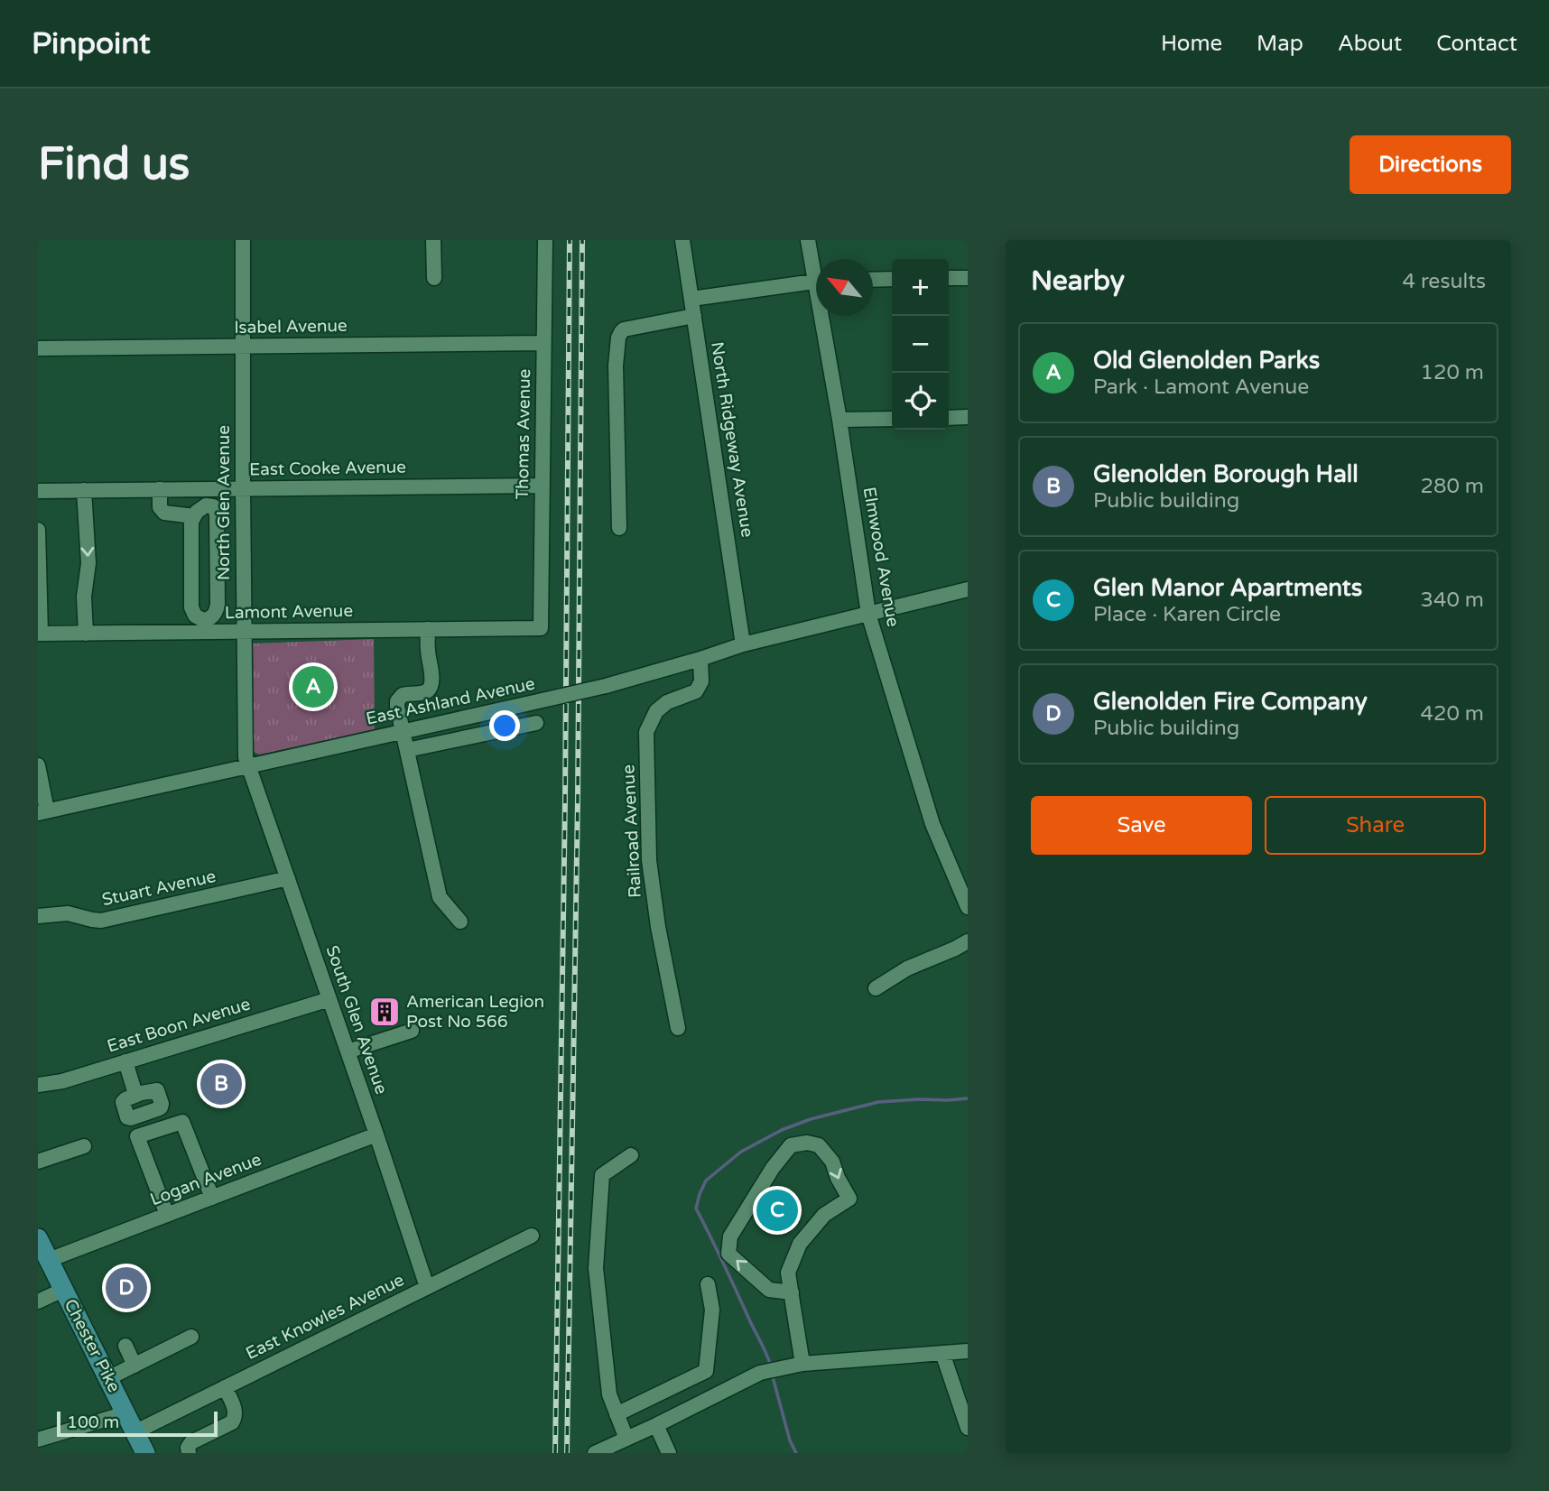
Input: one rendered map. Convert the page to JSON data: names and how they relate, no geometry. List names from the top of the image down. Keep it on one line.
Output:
{"streets":{"main road":["Chester Pike"],"street":["Isabel Avenue","Thomas Avenue","North Ridgeway Avenue","East Cooke Avenue","North Glen Avenue","Elmwood Avenue","Lamont Avenue","East Ashland Avenue","Railroad Avenue","Stuart Avenue","South Glen Avenue","East Boon Avenue","Logan Avenue","East Knowles Avenue"]},"crossings":[["Isabel Avenue","Thomas Avenue"],["Isabel Avenue","North Glen Avenue"],["Thomas Avenue","East Cooke Avenue"],["Thomas Avenue","Lamont Avenue"],["North Ridgeway Avenue","East Ashland Avenue"],["East Cooke Avenue","North Glen Avenue"],["North Glen Avenue","Lamont Avenue"],["North Glen Avenue","East Ashland Avenue"],["North Glen Avenue","South Glen Avenue"],["Elmwood Avenue","East Ashland Avenue"],["East Ashland Avenue","Railroad Avenue"],["East Ashland Avenue","South Glen Avenue"],["Stuart Avenue","South Glen Avenue"],["South Glen Avenue","East Boon Avenue"],["South Glen Avenue","Logan Avenue"],["South Glen Avenue","East Knowles Avenue"],["Logan Avenue","Chester Pike"],["East Knowles Avenue","Chester Pike"]],"places":{"building":["American Legion Post No 566"]},"scale_bar":"100 m","north":"top left","page":{"header":"Pinpoint","nav":["Home","Map","About","Contact"],"buttons":["Directions",["Save","Share"]],"title":"Find us","heading":["Nearby","4 results"],"map_buttons":["+","−"],"list":[{"mark":"A","name":"Old Glenolden Parks","note":"Park · Lamont Avenue","value":"120 m"},{"mark":"B","name":"Glenolden Borough Hall","note":"Public building","value":"280 m"},{"mark":"C","name":"Glen Manor Apartments","note":"Place · Karen Circle","value":"340 m"},{"mark":"D","name":"Glenolden Fire Company","note":"Public building","value":"420 m"}],"pins":["A","B","C","D"],"scale":"100 m"}}
